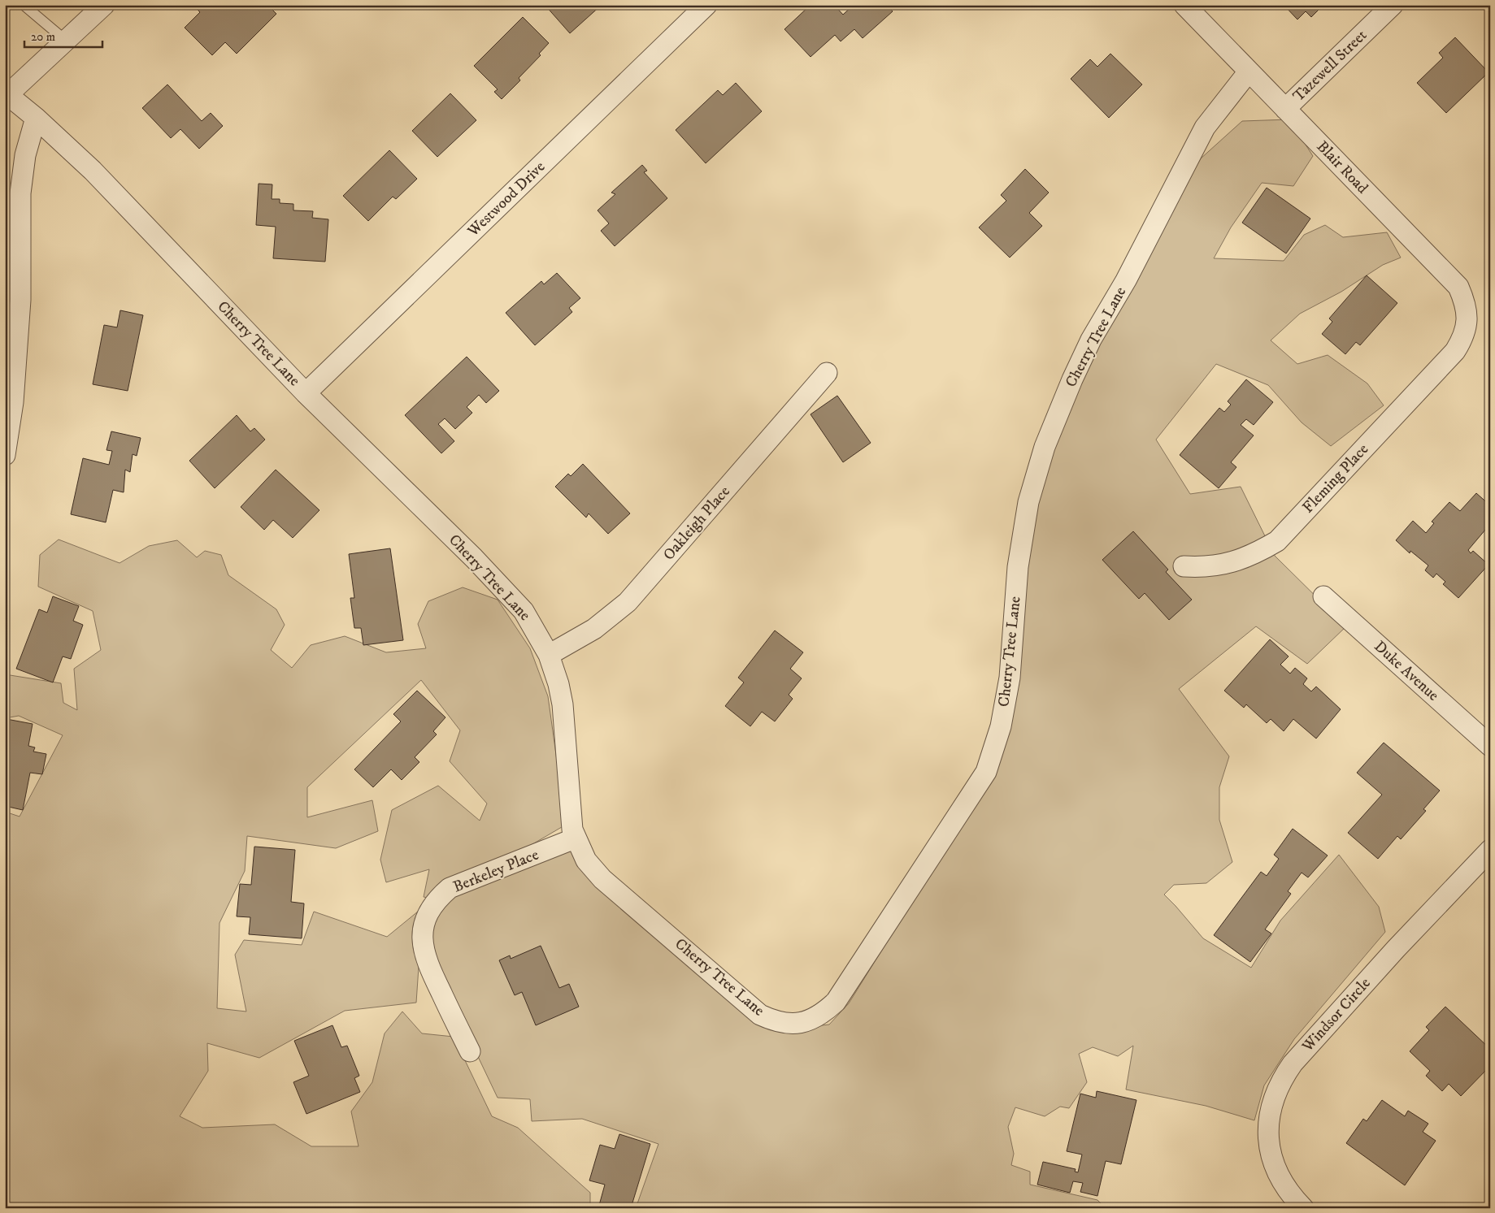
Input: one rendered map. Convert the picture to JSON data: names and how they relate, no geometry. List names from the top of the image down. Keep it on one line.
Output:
{"streets":{"street":["Tazewell Street","Blair Road","Westwood Drive","Cherry Tree Lane","Fleming Place","Oakleigh Place","Duke Avenue","Berkeley Place","Windsor Circle"]},"crossings":[["Tazewell Street","Blair Road"],["Blair Road","Cherry Tree Lane"],["Blair Road","Fleming Place"],["Westwood Drive","Cherry Tree Lane"],["Cherry Tree Lane","Oakleigh Place"],["Cherry Tree Lane","Berkeley Place"]],"scale_bar":"20 m"}
